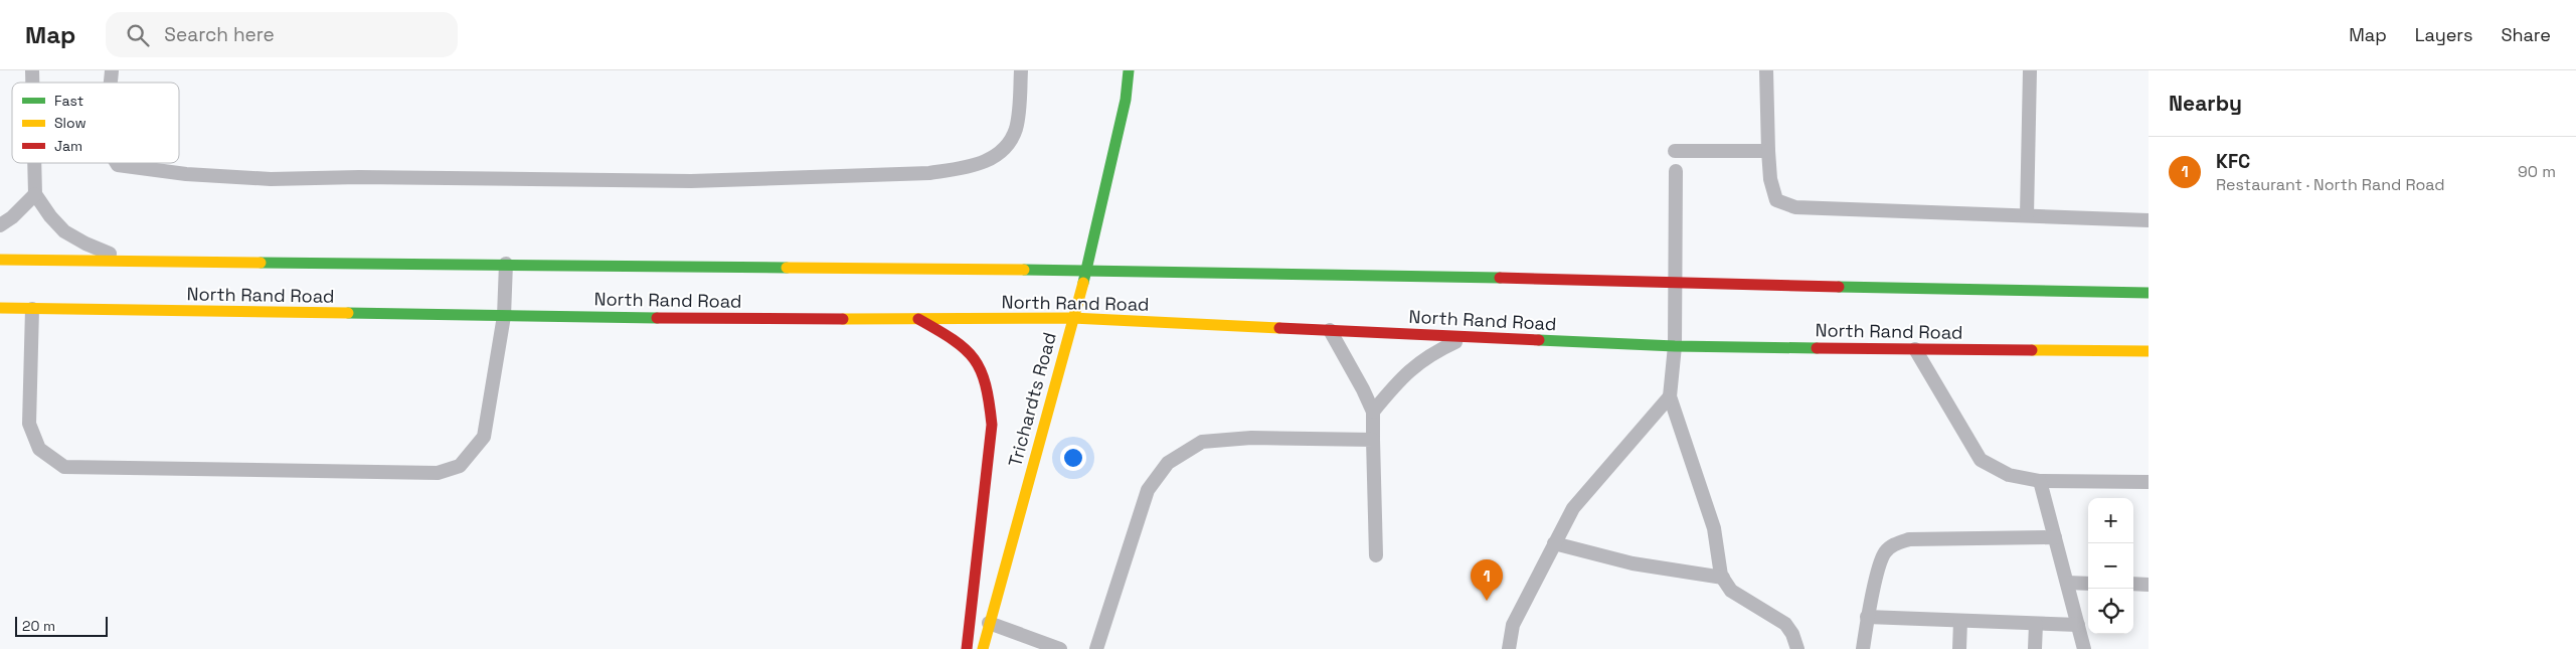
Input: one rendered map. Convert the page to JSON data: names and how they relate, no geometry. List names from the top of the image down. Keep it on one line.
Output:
{"streets":{"main road":["North Rand Road","Trichardts Road"]},"crossings":[["North Rand Road","Trichardts Road"]],"legend":["Fast","Slow","Jam"],"scale_bar":"20 m","page":{"header":"Map","search":"Search here","nav":["Map","Layers","Share"],"heading":"Nearby","list":[{"mark":"1","name":"KFC","note":"Restaurant · North Rand Road","value":"90 m"}],"map_buttons":["+","−"],"pins":"1","scale":"20 m"}}
